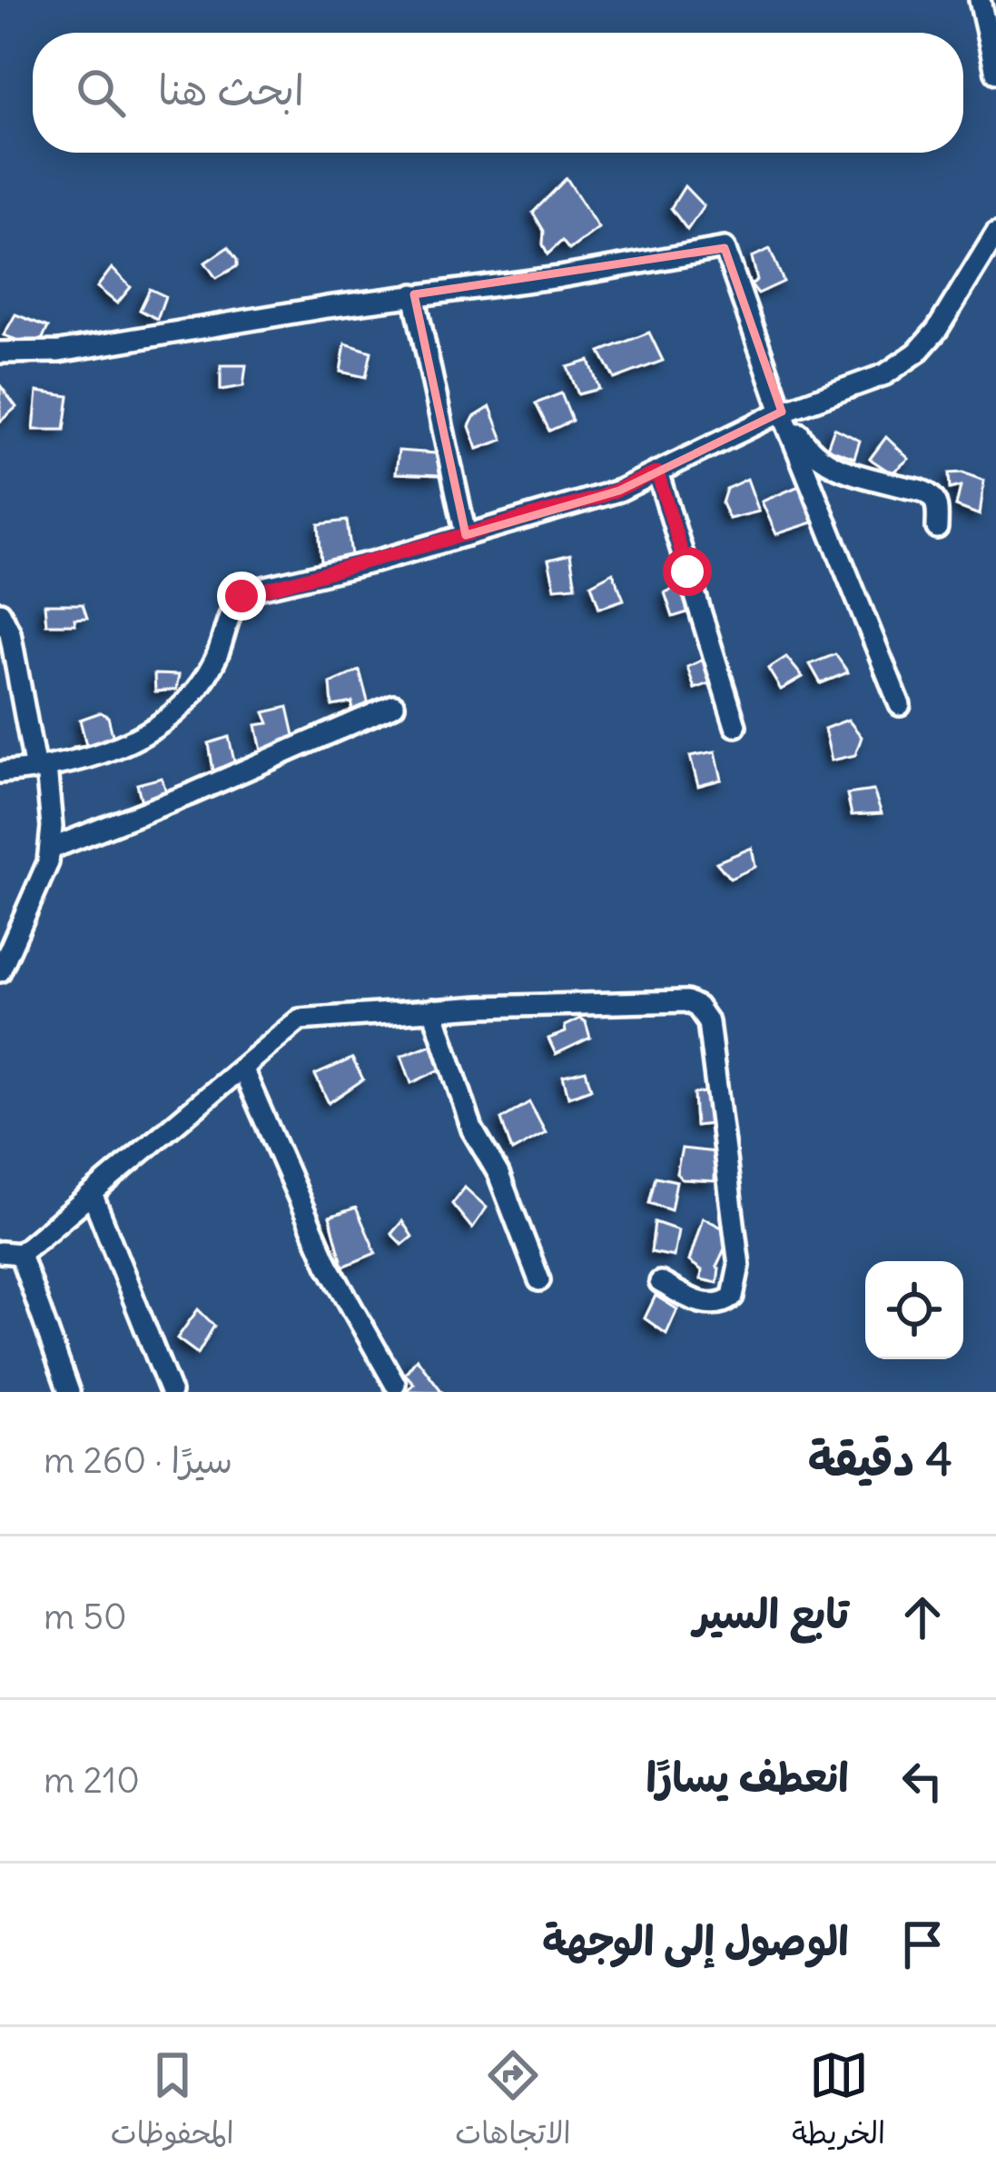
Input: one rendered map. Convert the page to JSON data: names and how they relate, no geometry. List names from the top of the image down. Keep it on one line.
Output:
{"page":{"search":"ابحث هنا","heading":["4 دقيقة","سيرًا · 260 m"],"list":[["تابع السير","50 m"],["انعطف يسارًا","210 m"],"الوصول إلى الوجهة"],"nav":["الخريطة","الاتجاهات","المحفوظات"]}}
